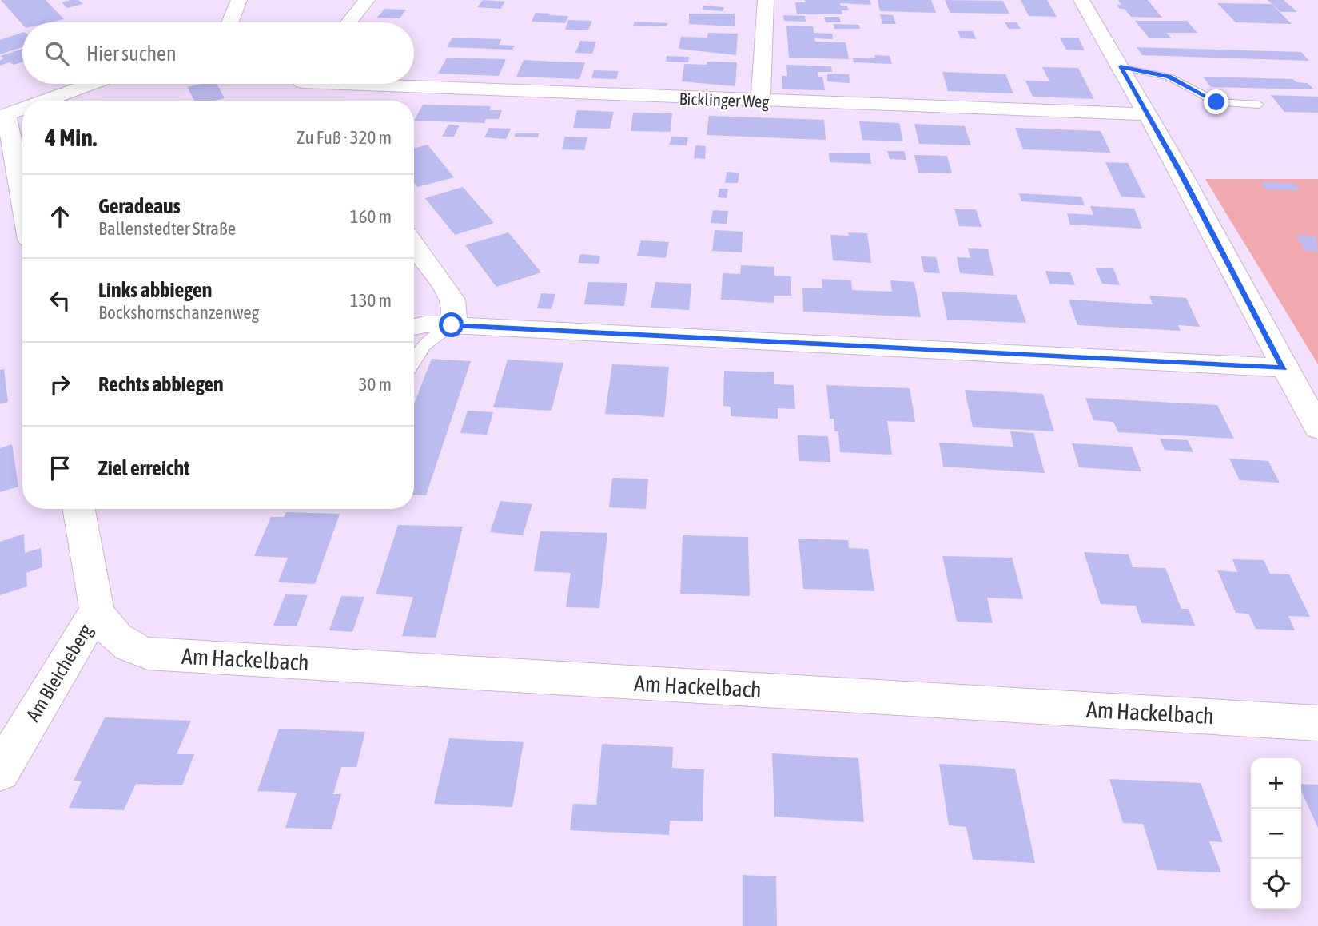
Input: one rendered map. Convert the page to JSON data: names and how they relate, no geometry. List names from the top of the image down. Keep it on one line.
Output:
{"streets":{"street":["Bicklinger Weg","Am Hackelbach","Am Bleicheberg"]},"crossings":[["Am Hackelbach","Am Bleicheberg"]],"page":{"search":"Hier suchen","heading":["4 Min.","Zu Fuß · 320 m"],"list":[["Geradeaus","Ballenstedter Straße","160 m"],["Links abbiegen","Bockshornschanzenweg","130 m"],["Rechts abbiegen","30 m"],"Ziel erreicht"],"map_buttons":["+","−"]}}
